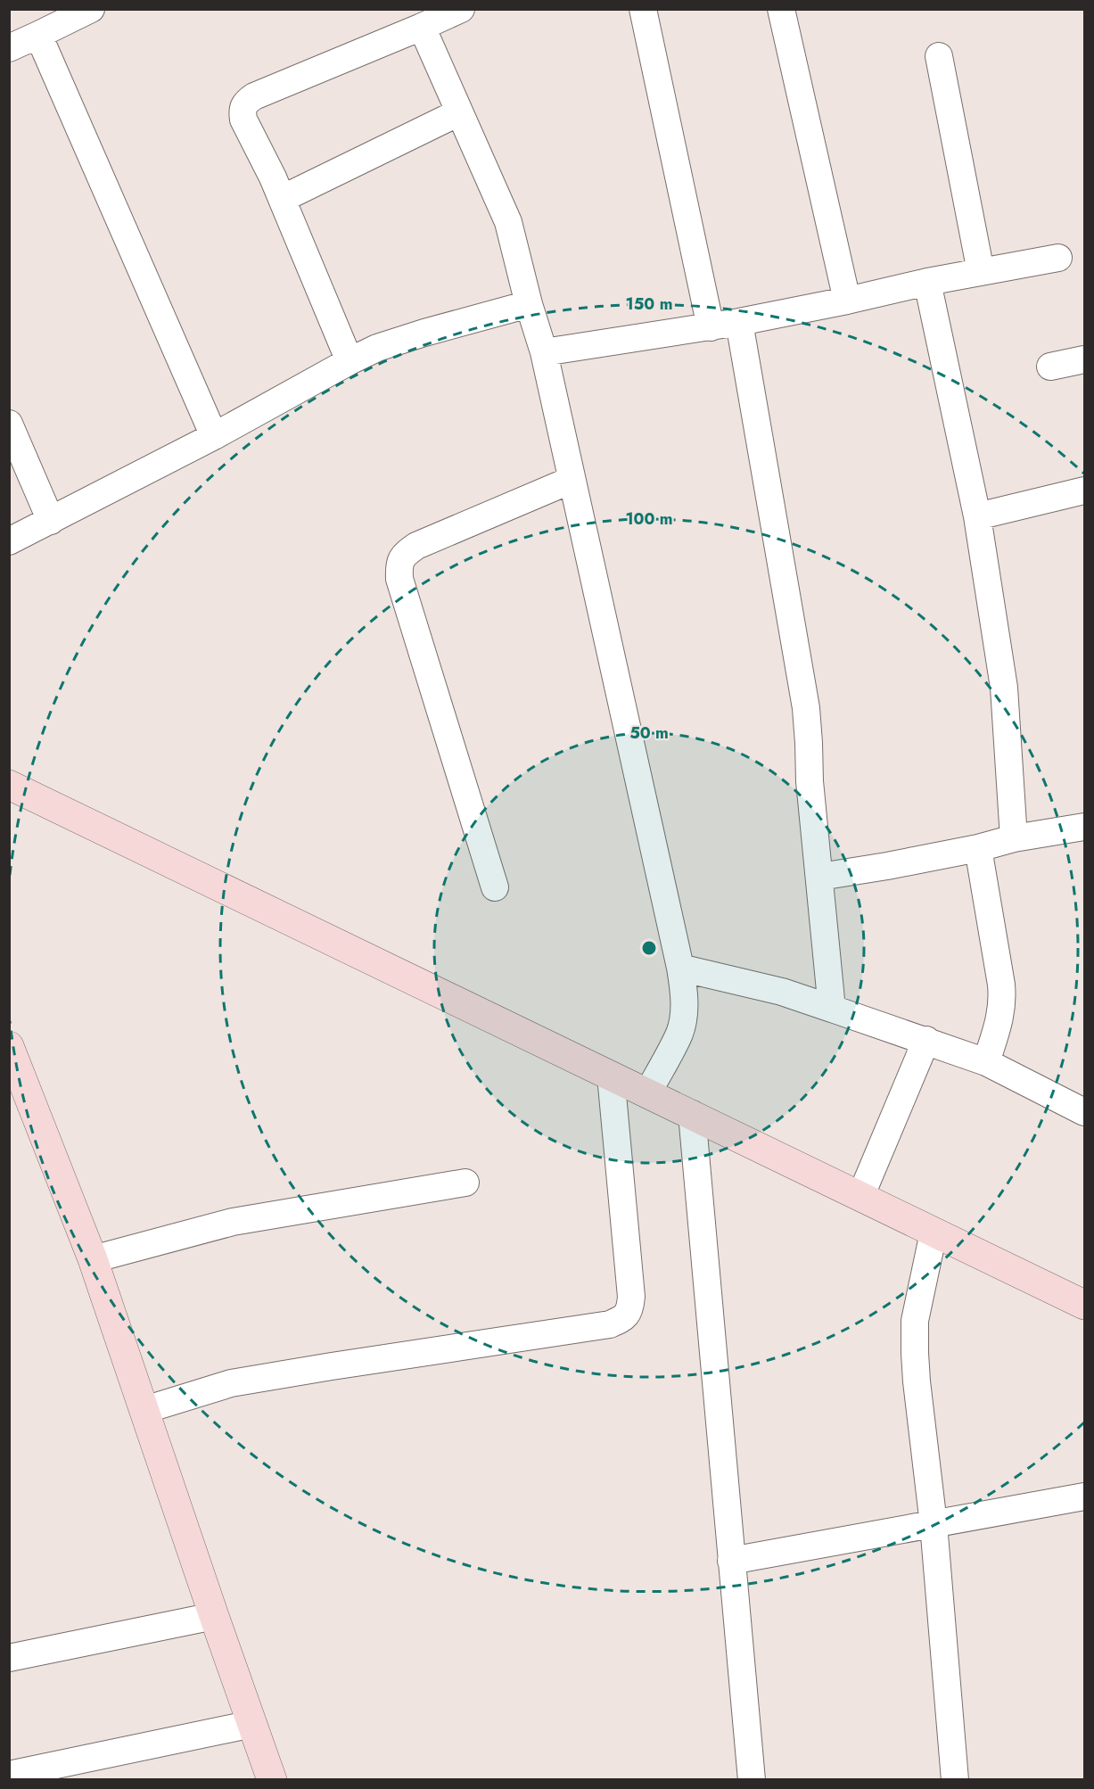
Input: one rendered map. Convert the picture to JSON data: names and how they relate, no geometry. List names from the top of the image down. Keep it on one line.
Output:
{"rings":["150 m","100 m","50 m"]}
